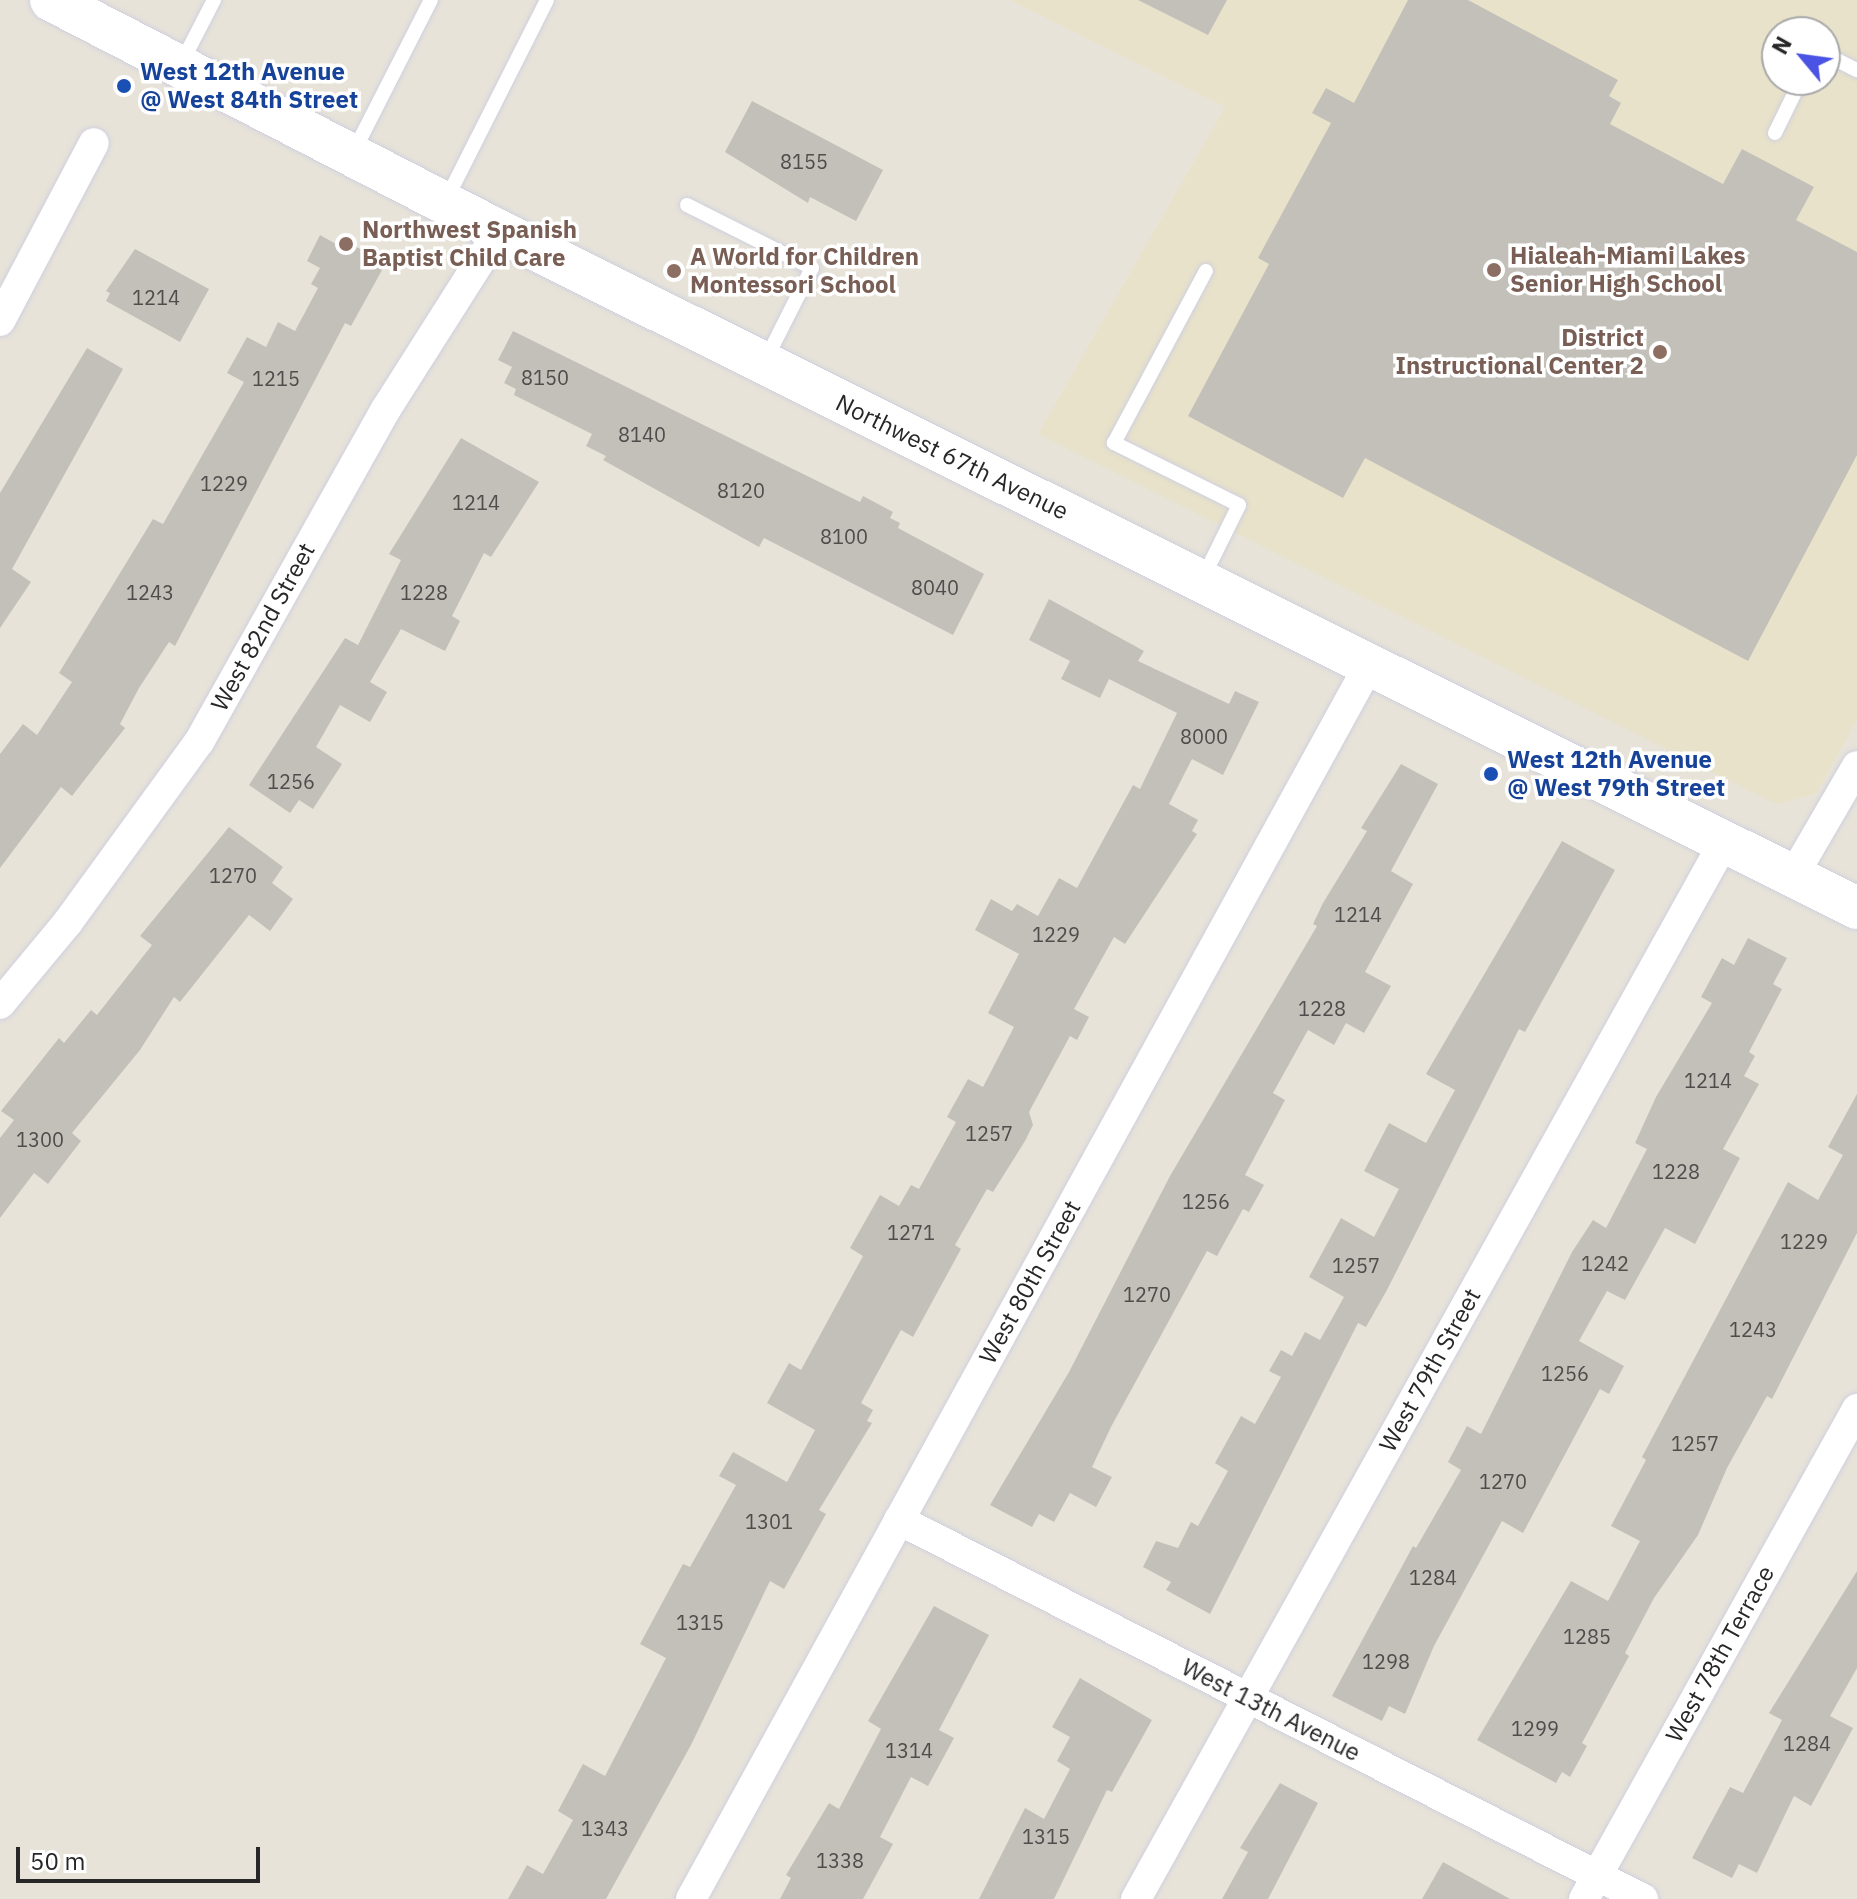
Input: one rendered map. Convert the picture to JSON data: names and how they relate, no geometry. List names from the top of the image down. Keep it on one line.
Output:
{"streets":{"main road":["Northwest 67th Avenue"],"street":["West 82nd Street","West 80th Street","West 79th Street","West 78th Terrace","West 13th Avenue"]},"crossings":[["Northwest 67th Avenue","West 82nd Street"],["Northwest 67th Avenue","West 80th Street"],["Northwest 67th Avenue","West 79th Street"],["West 80th Street","West 13th Avenue"],["West 79th Street","West 13th Avenue"],["West 78th Terrace","West 13th Avenue"]],"places":["West 12th Avenue @ West 84th Street","Northwest Spanish Baptist Child Care","Hialeah-Miami Lakes Senior High School","A World for Children Montessori School","District Instructional Center 2","West 12th Avenue @ West 79th Street"],"house_numbers":["8155","1214","8150","1215","8140","1229","8120","1214","8100","8040","1243","1228","8000","1256","1270","1214","1229","1228","1214","1257","1300","1228","1256","1271","1229","1242","1257","1270","1243","1256","1257","1270","1301","1284","1315","1285","1298","1299","1284","1314","1343","1315","1338"],"scale_bar":"50 m","north":"top left"}
